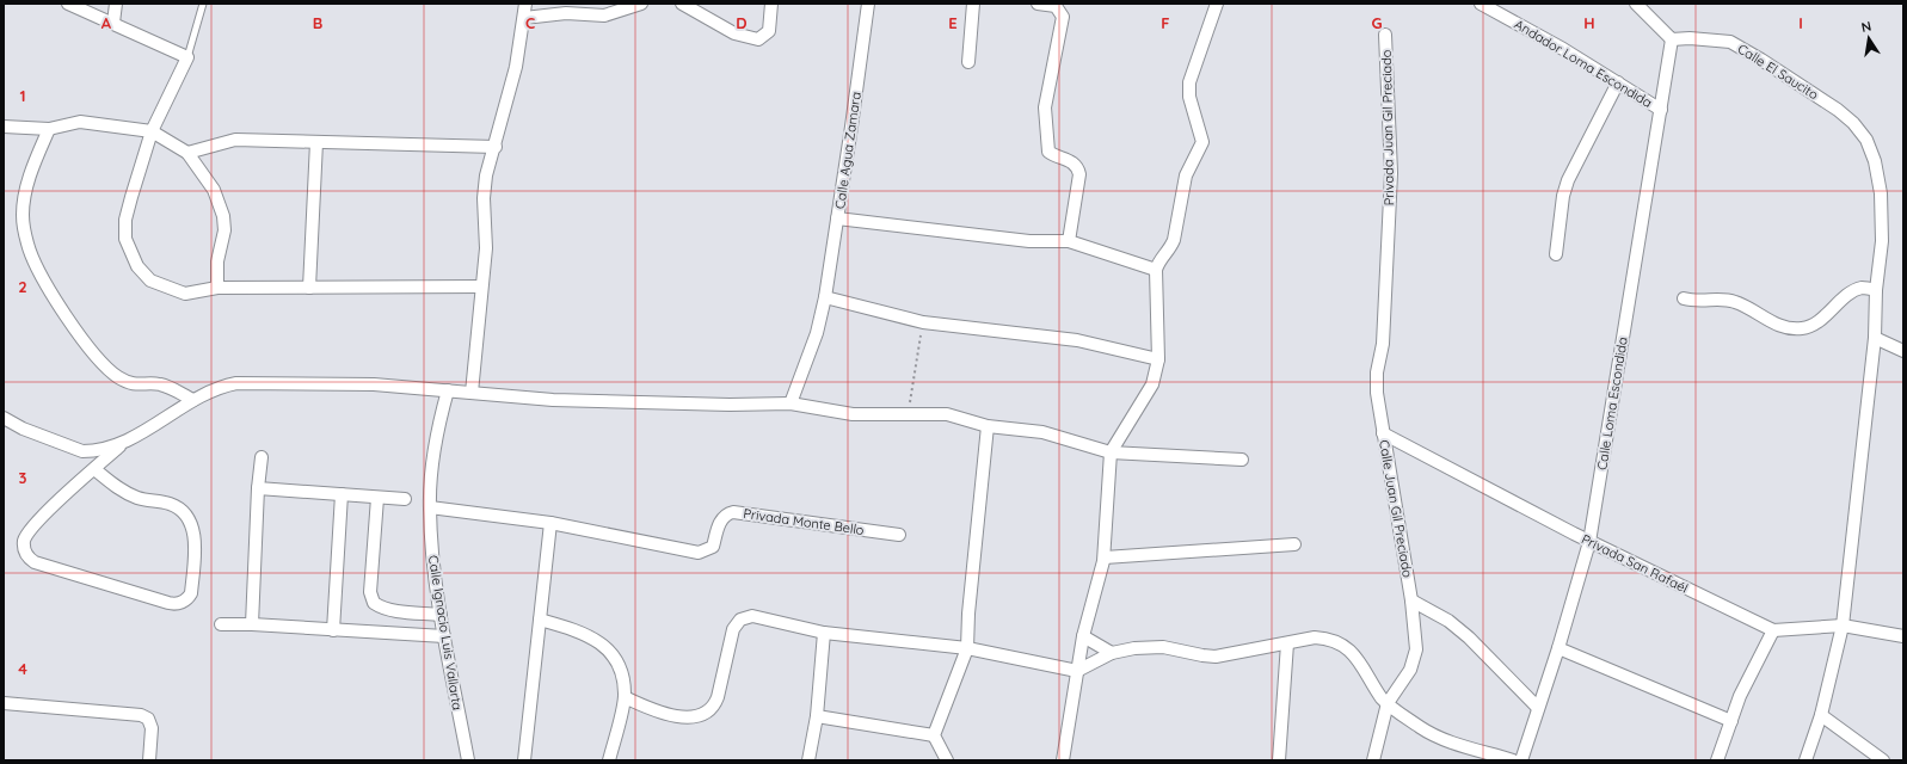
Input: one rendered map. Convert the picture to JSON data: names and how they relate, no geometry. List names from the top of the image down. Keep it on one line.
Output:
{"streets":{"street":["Andador Loma Escondida","Calle El Saucito","Privada Juan Gil Preciado","Calle Agua Zamara","Calle Loma Escondida","Calle Juan Gil Preciado","Privada Monte Bello","Privada San Rafaél","Calle Ignacio Luis Vallarta"]},"crossings":[["Andador Loma Escondida","Calle Loma Escondida"],["Calle El Saucito","Calle Loma Escondida"],["Privada Juan Gil Preciado","Calle Juan Gil Preciado"],["Calle Loma Escondida","Privada San Rafaél"],["Calle Juan Gil Preciado","Privada San Rafaél"]],"north":"top","grid":{"columns":["A","B","C","D","E","F","G","H","I"],"rows":["1","2","3","4"]}}
